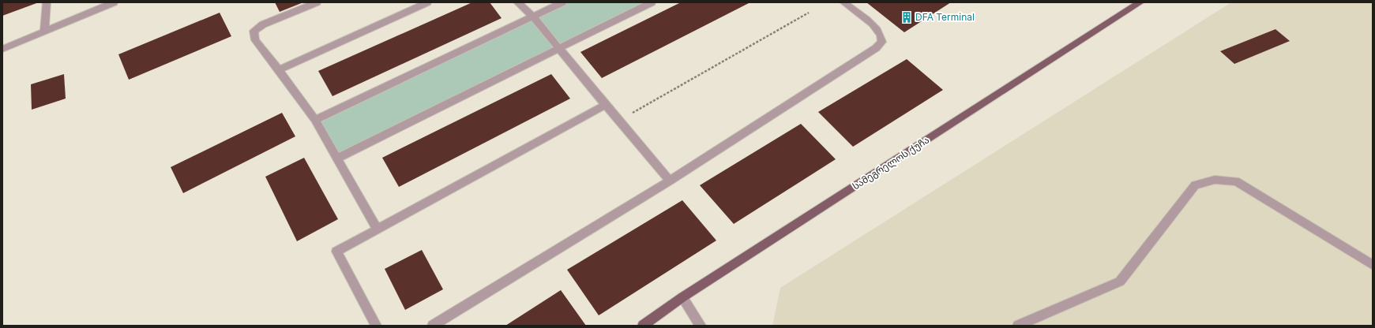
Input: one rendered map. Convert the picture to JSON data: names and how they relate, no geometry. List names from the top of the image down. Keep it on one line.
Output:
{"streets":{"main road":["სამეგრელოს ქუჩა"]},"places":{"building":["DFA Terminal"]}}
